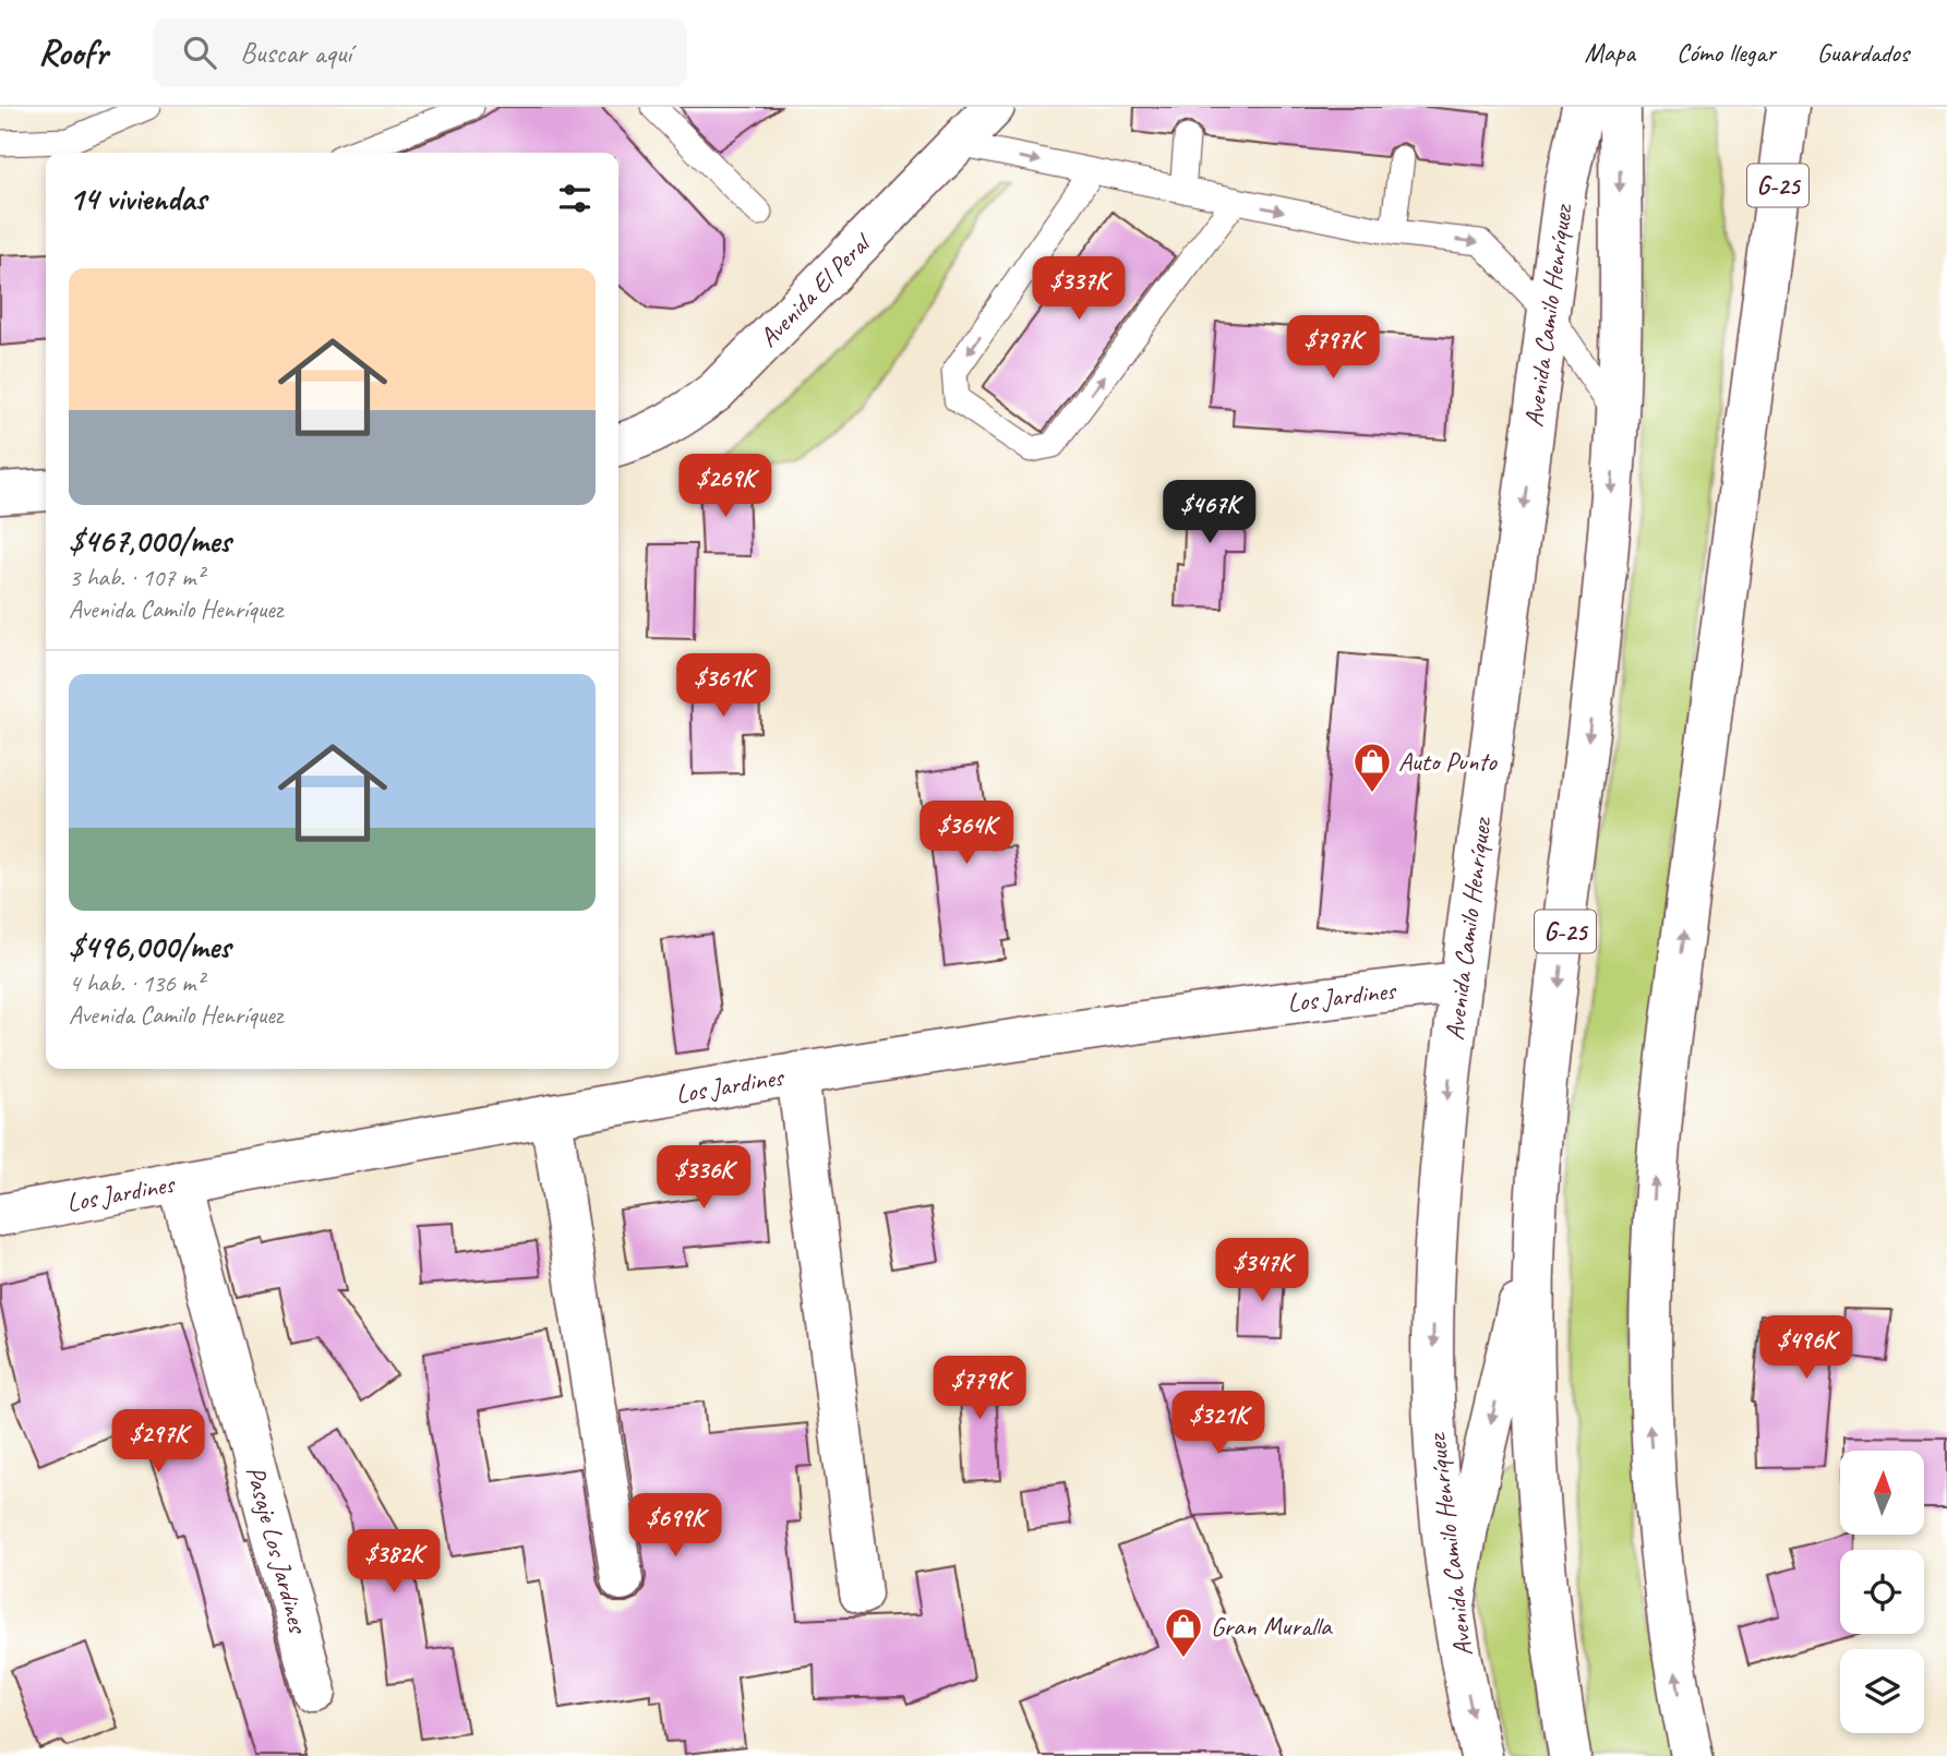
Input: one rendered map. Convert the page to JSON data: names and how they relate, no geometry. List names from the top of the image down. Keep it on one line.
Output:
{"streets":{"street":["G-25","Avenida El Peral","Avenida Camilo Henríquez","Los Jardines","Pasaje Los Jardines"]},"crossings":[["Avenida Camilo Henríquez","Los Jardines"],["Los Jardines","Pasaje Los Jardines"]],"places":{"shop":["Auto Punto","Gran Muralla"]},"north":"top","page":{"header":"Roofr","search":"Buscar aquí","nav":["Mapa","Cómo llegar","Guardados"],"heading":"14 viviendas","list":[{"name":"$467,000/mes","note":"3 hab. · 107 m² · Avenida Camilo Henríquez"},{"name":"$496,000/mes","note":"4 hab. · 136 m² · Avenida Camilo Henríquez"}],"price":["$337K","$797K","$269K","$467K","$361K","$364K","$336K","$347K","$496K","$779K","$321K","$297K","$699K","$382K"]}}
